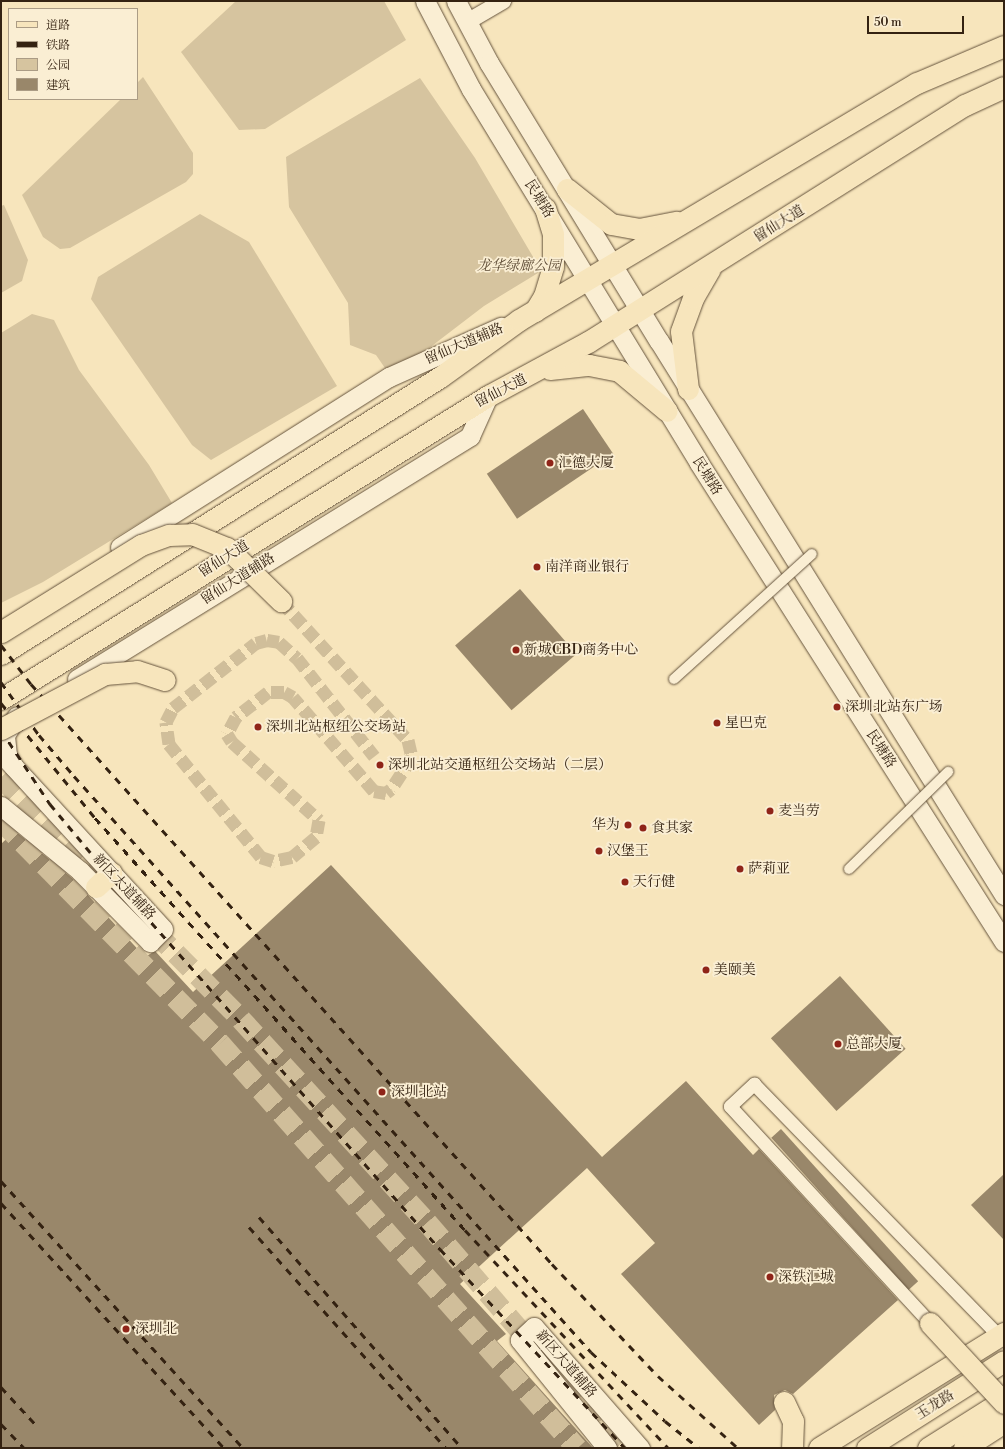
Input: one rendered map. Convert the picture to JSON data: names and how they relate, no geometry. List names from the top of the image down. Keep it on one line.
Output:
{"streets":{"main road":["民塘路","留仙大道","留仙大道辅路","新区大道辅路","玉龙路"]},"crossings":[["民塘路","留仙大道"],["留仙大道","留仙大道辅路"],["留仙大道辅路","新区大道辅路"]],"parks":["龙华绿廊公园"],"places":["汇德大厦","南洋商业银行","新城CBD商务中心","深圳北站东广场","星巴克","深圳北站枢纽公交场站","深圳北站交通枢纽公交场站（二层）","麦当劳","华为","食其家","汉堡王","萨莉亚","天行健","美颐美","总部大厦","深圳北站","深铁汇城","深圳北"],"legend":["道路","铁路","公园","建筑"],"scale_bar":"50 m"}
